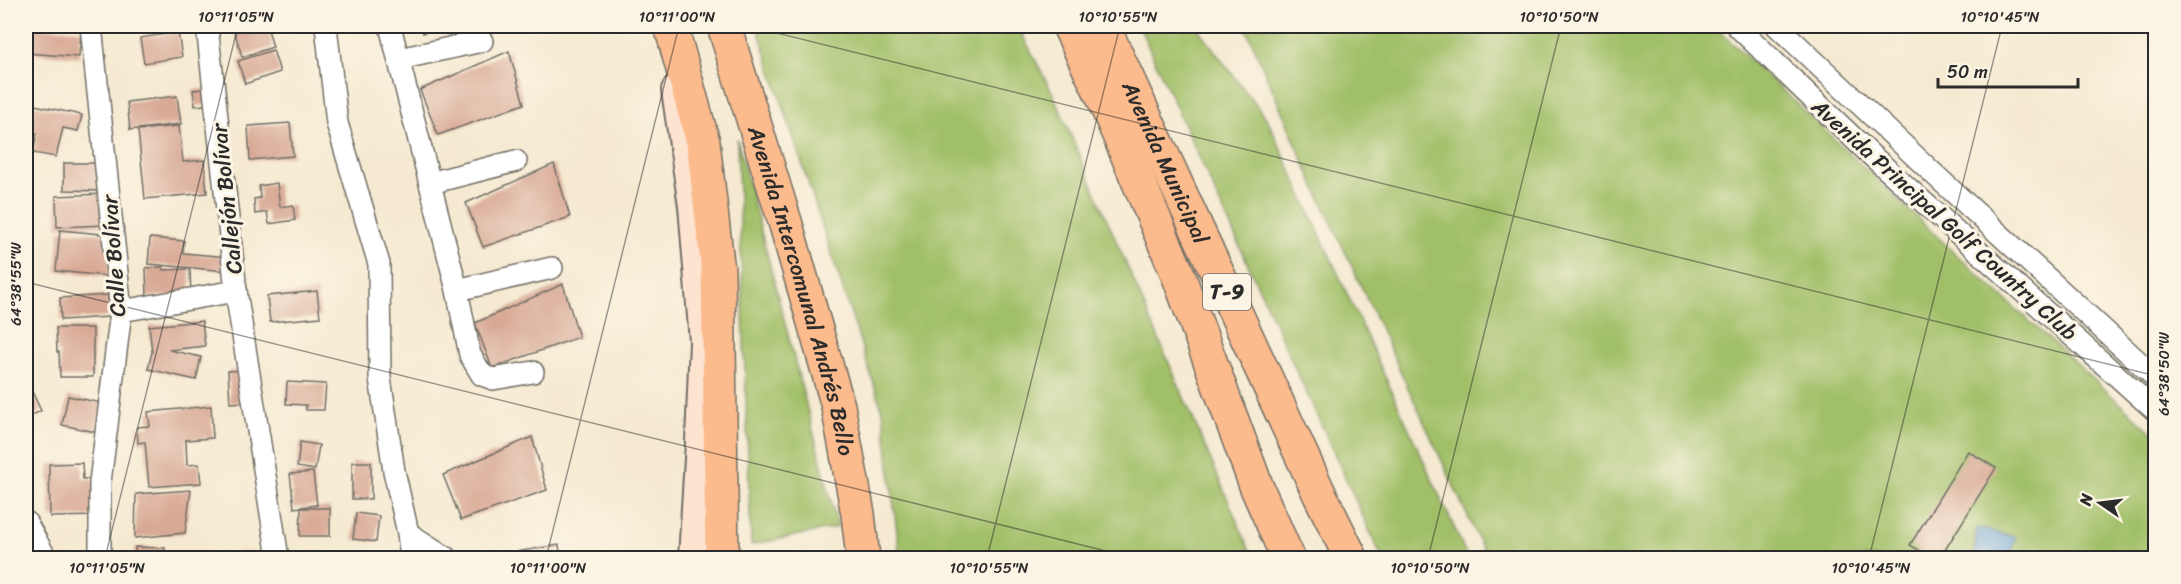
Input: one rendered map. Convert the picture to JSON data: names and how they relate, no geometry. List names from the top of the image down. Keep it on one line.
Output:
{"streets":{"highway":["Avenida Municipal","Avenida Intercomunal Andrés Bello","T-9"],"street":["Callejón Bolívar","Avenida Principal Golf Country Club","Calle Bolívar"]},"crossings":[["Callejón Bolívar","Calle Bolívar"]],"scale_bar":"50 m","north":"left","coordinates":["10°11'05\"N","10°11'00\"N","10°10'55\"N","10°10'50\"N","10°10'45\"N","64°38'55\"W","64°38'50\"W"]}
